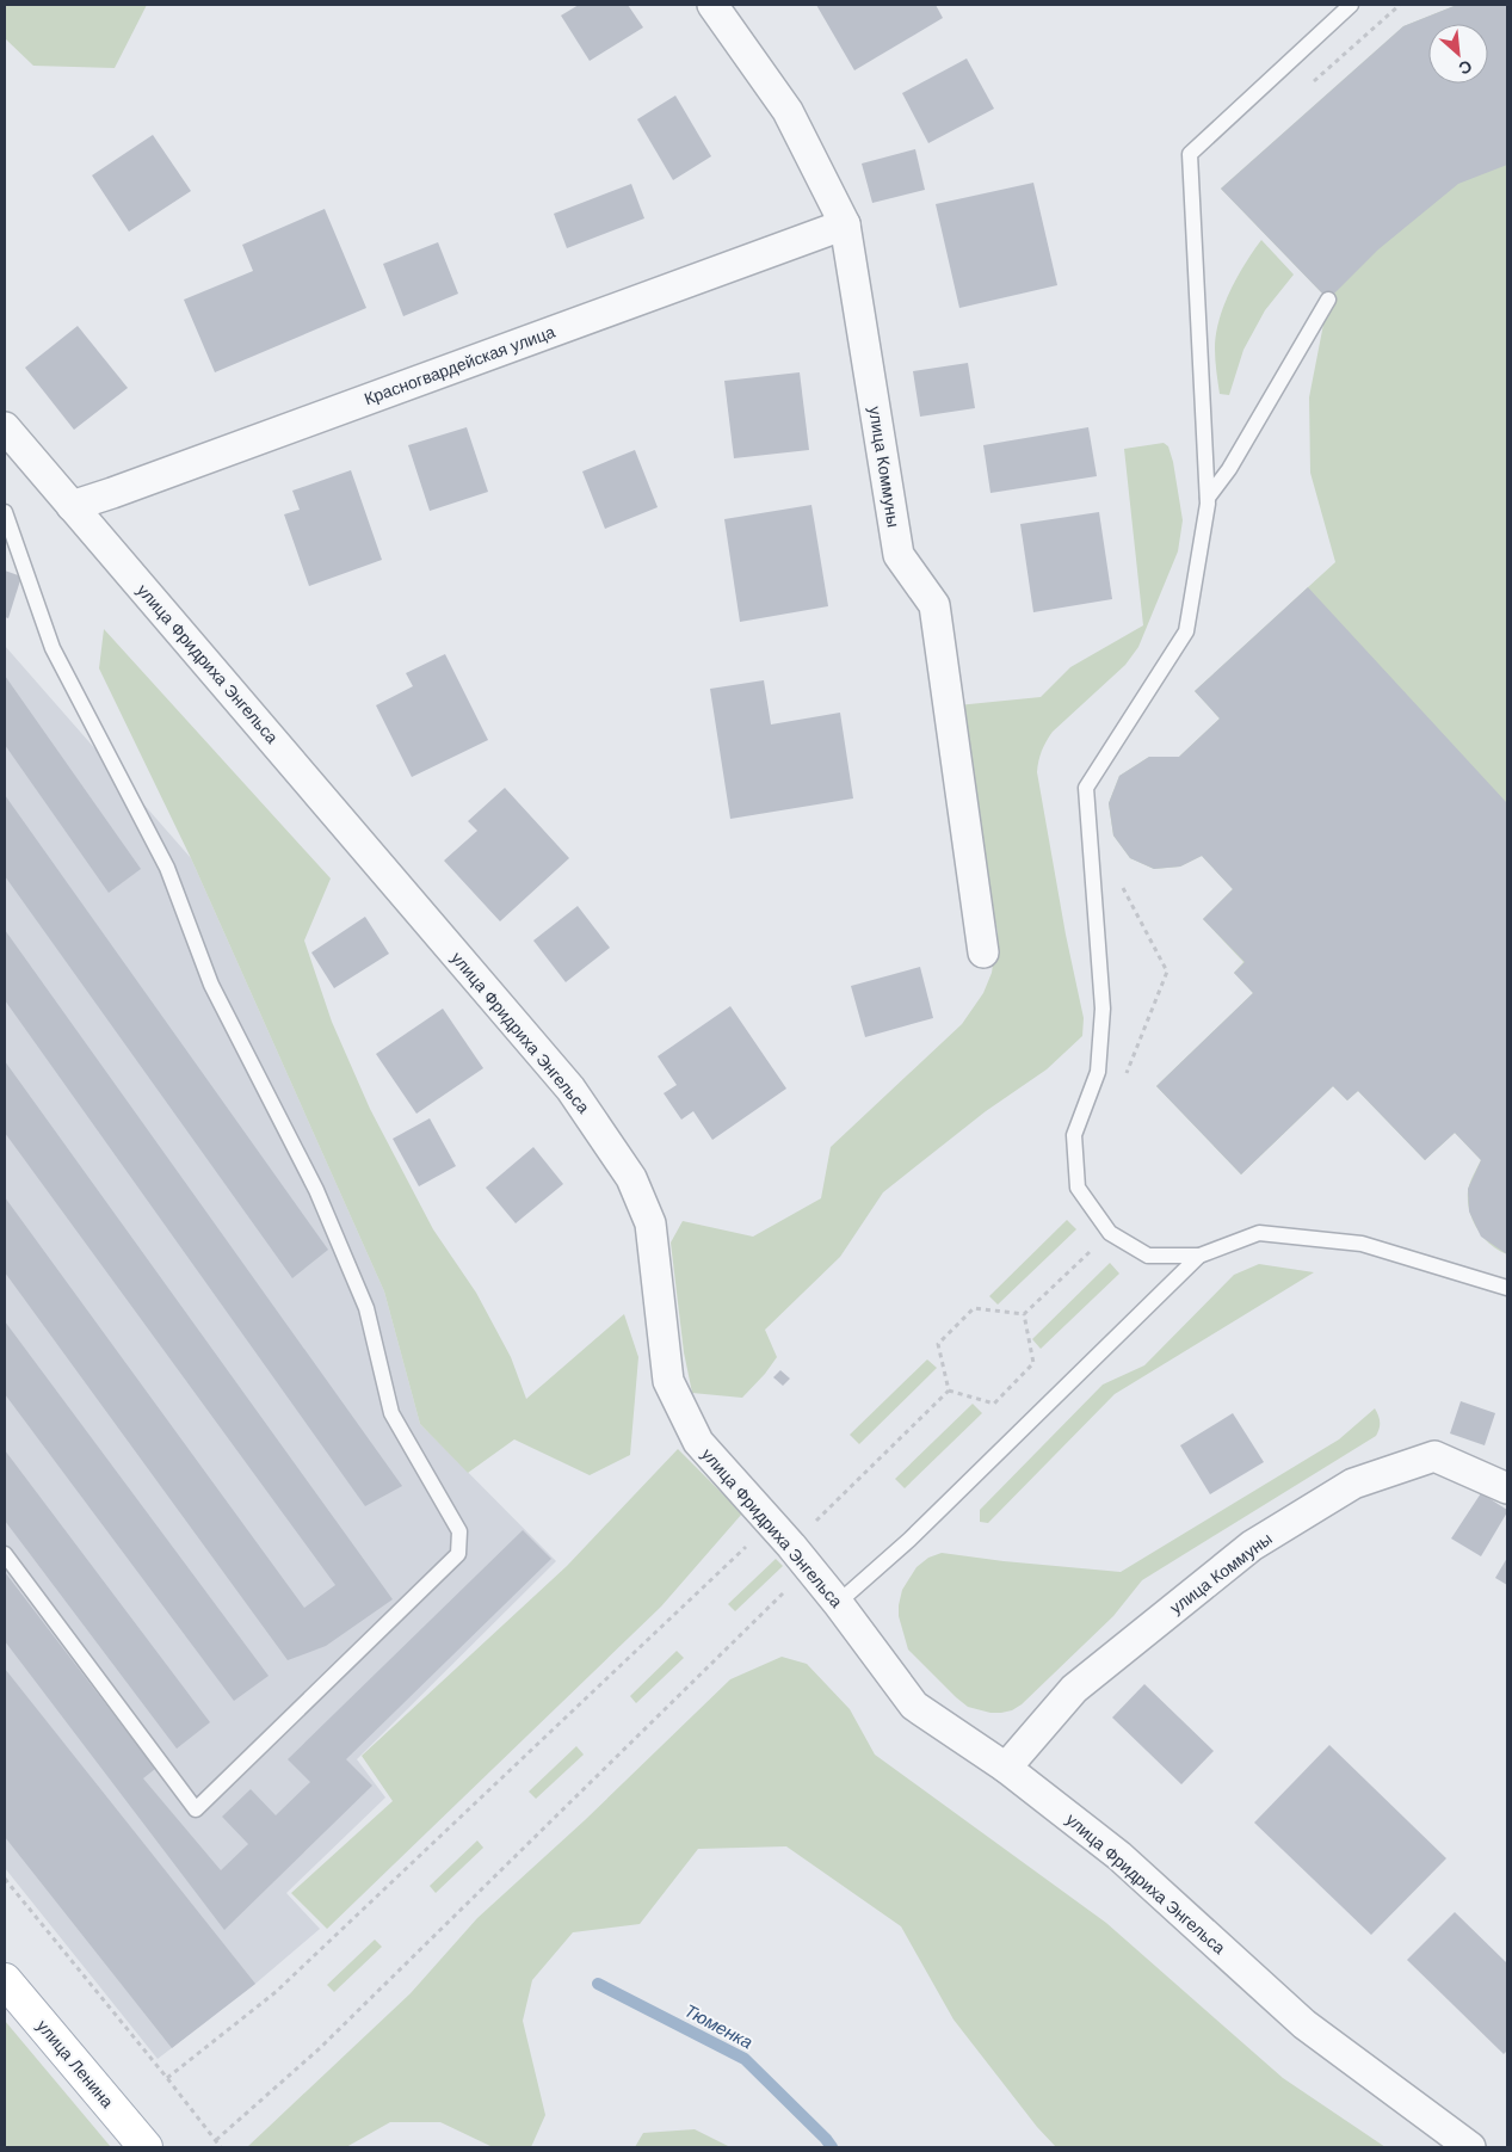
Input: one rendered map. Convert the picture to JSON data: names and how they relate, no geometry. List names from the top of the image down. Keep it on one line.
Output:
{"streets":{"main road":["улица Ленина"],"street":["Красногвардейская улица","улица Коммуны","улица Фридриха Энгельса"]},"crossings":[["Красногвардейская улица","улица Коммуны"],["Красногвардейская улица","улица Фридриха Энгельса"],["улица Коммуны","улица Фридриха Энгельса"]],"water":["Тюменка"],"north":"bottom right"}
